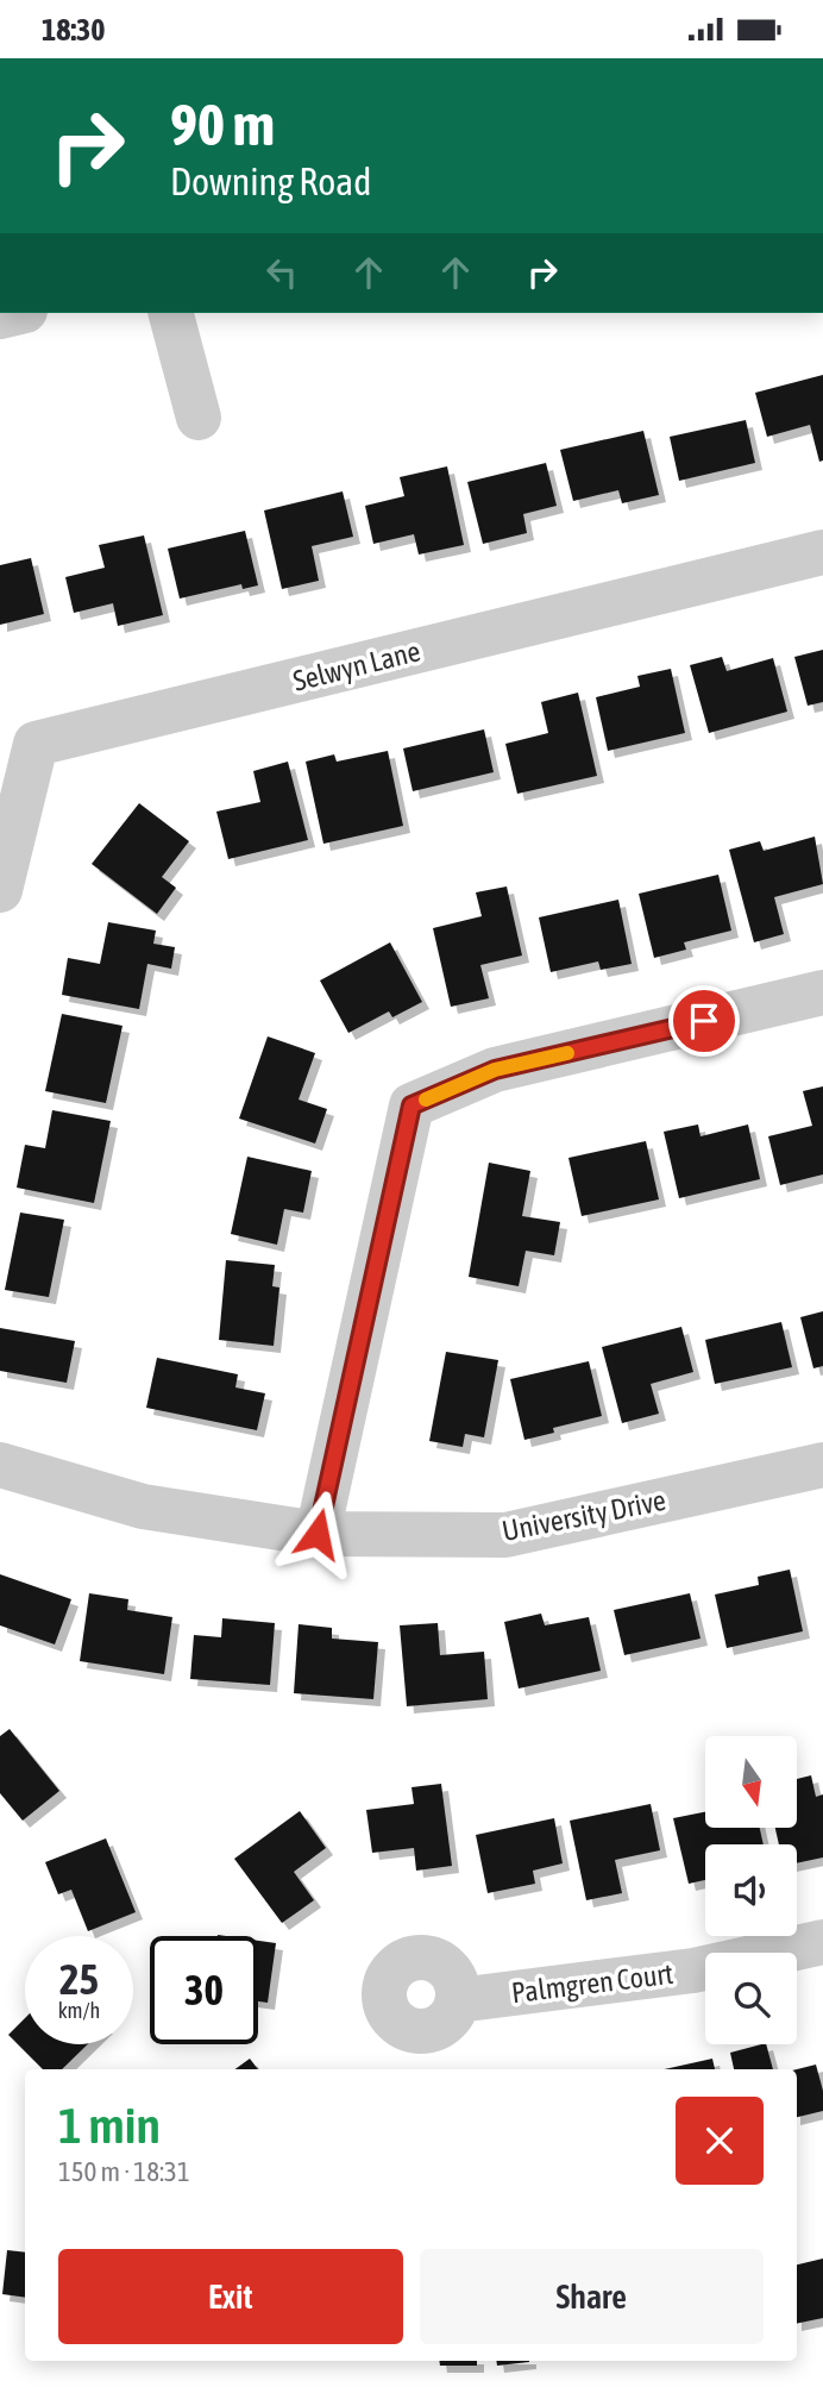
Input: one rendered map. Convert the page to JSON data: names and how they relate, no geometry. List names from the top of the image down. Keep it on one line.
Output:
{"streets":{"street":["Selwyn Lane","University Drive","Palmgren Court"]},"north":"bottom","page":{"status":"18:30","turn":["90 m","Downing Road"],"speed":"25 km/h","limit":"30","heading":["1 min","150 m · 18:31"],"buttons":["Exit","Share"]}}
